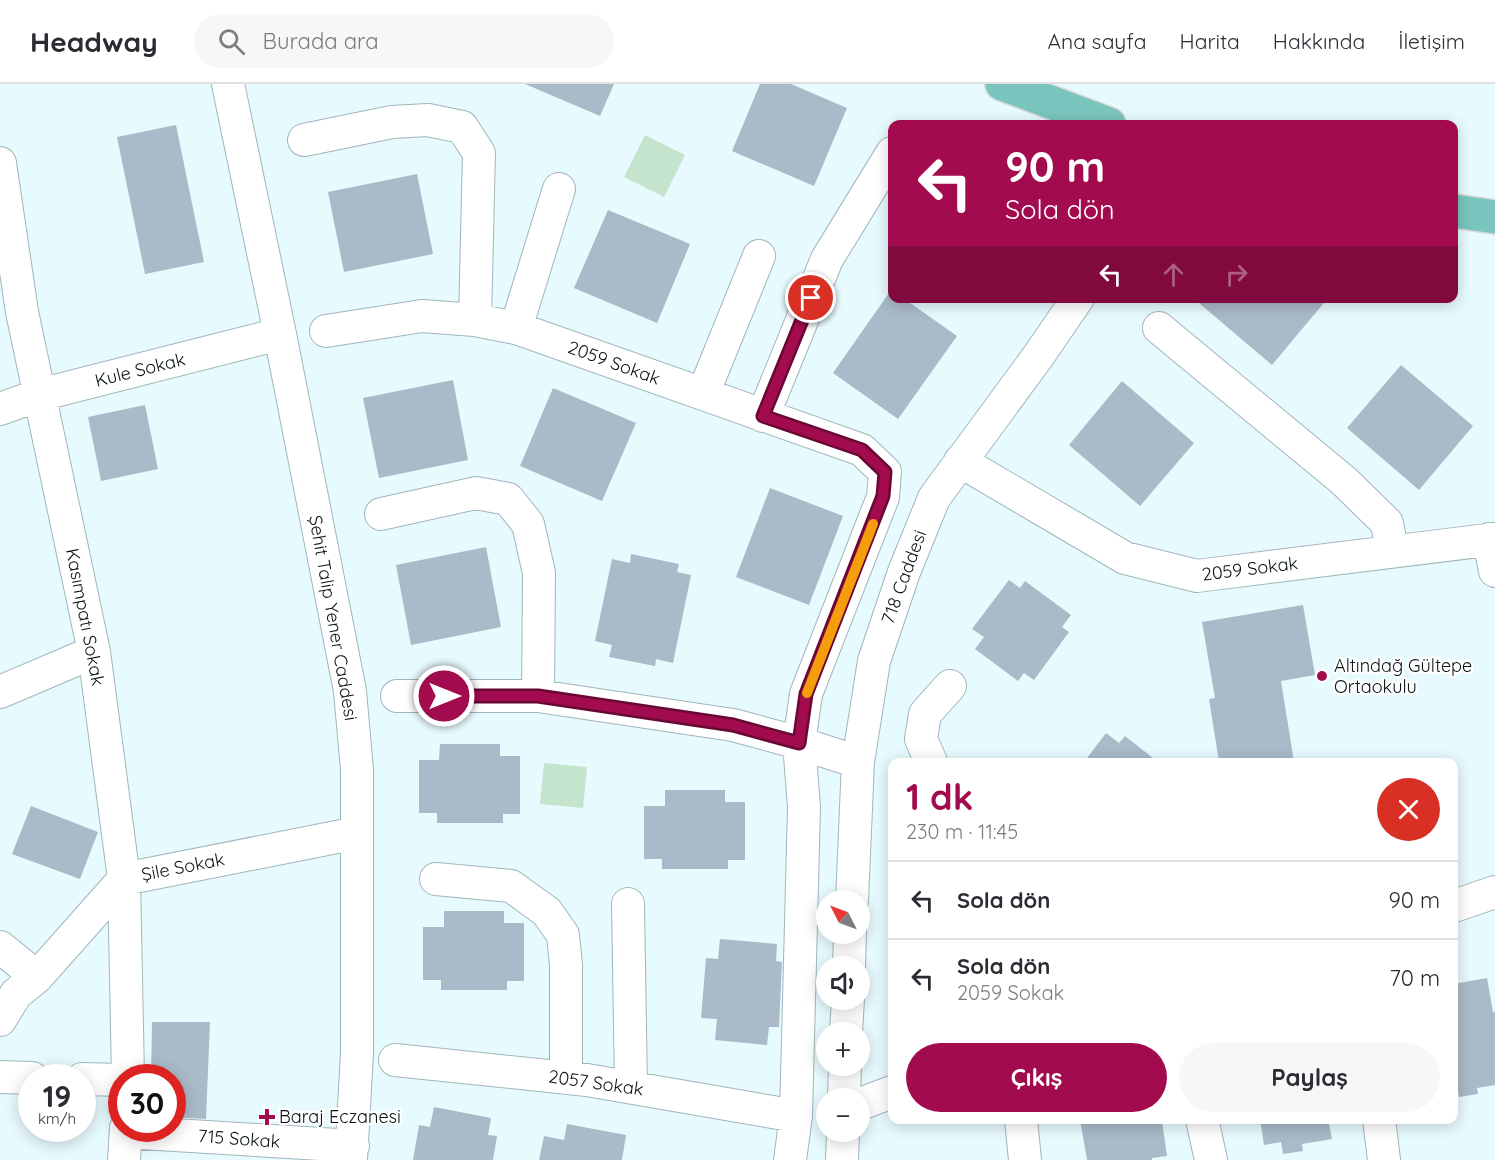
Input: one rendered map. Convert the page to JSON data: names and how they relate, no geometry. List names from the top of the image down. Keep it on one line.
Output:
{"streets":{"street":["2059 Sokak","Kule Sokak","718 Caddesi","Kasımpatı Sokak","Şehit Talip Yener Caddesi","Şile Sokak","2057 Sokak","715 Sokak"]},"crossings":[["2059 Sokak","718 Caddesi"],["Kule Sokak","Kasımpatı Sokak"],["Kule Sokak","Şehit Talip Yener Caddesi"],["Kasımpatı Sokak","Şile Sokak"],["Şehit Talip Yener Caddesi","Şile Sokak"],["Şehit Talip Yener Caddesi","715 Sokak"]],"places":{"other":["Altındağ Gültepe Ortaokulu"],"health":["Baraj Eczanesi"]},"north":"top left","page":{"header":"Headway","search":"Burada ara","nav":["Ana sayfa","Harita","Hakkında","İletişim"],"turn":["90 m","Sola dön"],"heading":["1 dk","230 m · 11:45"],"list":[{"name":"Sola dön","value":"90 m"},{"name":"Sola dön","note":"2059 Sokak","value":"70 m"}],"map_buttons":["+","−"],"buttons":["Çıkış","Paylaş"],"speed":"19 km/h","limit":"30"}}
